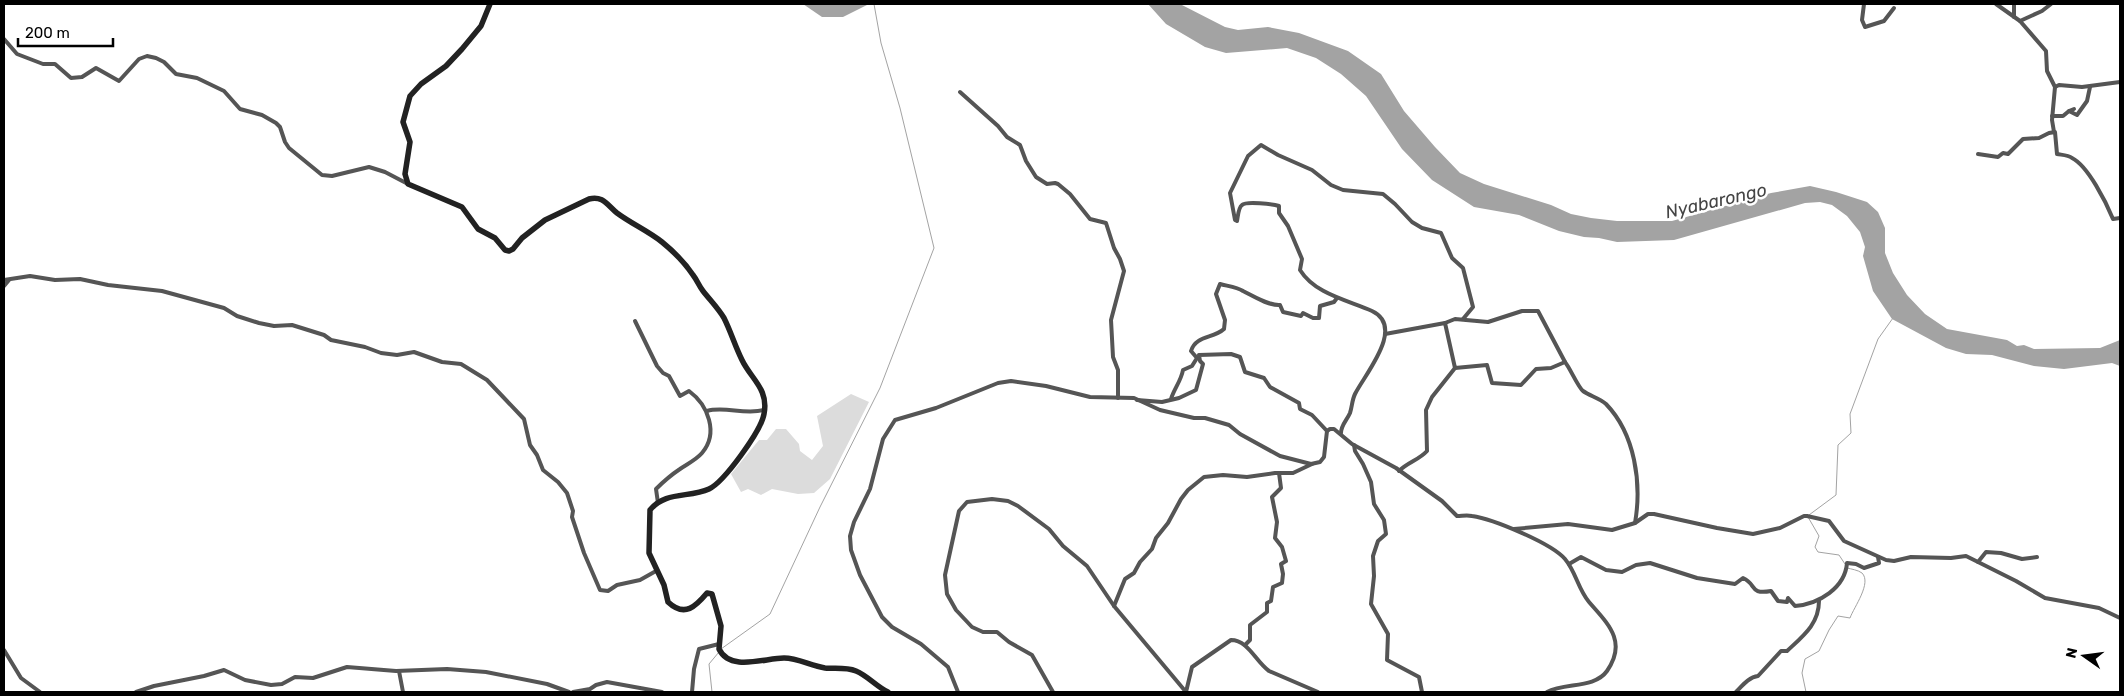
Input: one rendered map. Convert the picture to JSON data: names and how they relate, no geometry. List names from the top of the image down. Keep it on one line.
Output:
{"water":["Nyabarongo"],"scale_bar":"200 m","north":"left"}
